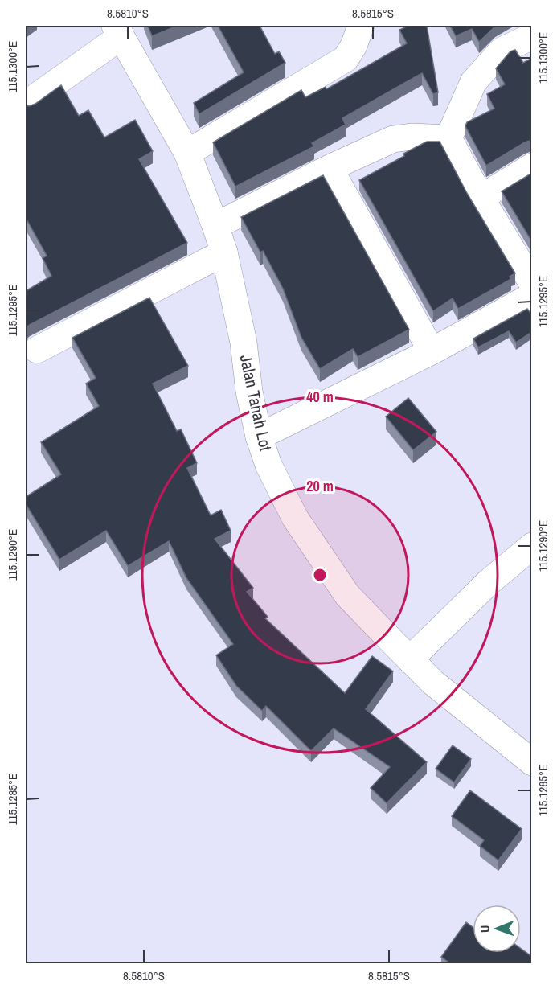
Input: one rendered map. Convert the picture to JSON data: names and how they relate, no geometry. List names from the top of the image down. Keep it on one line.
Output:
{"streets":{"street":["Jalan Tanah Lot"]},"north":"left","coordinates":["8.5810°S","8.5815°S","115.1300°E","115.1295°E","115.1290°E","115.1285°E"],"rings":["40 m","20 m"]}
